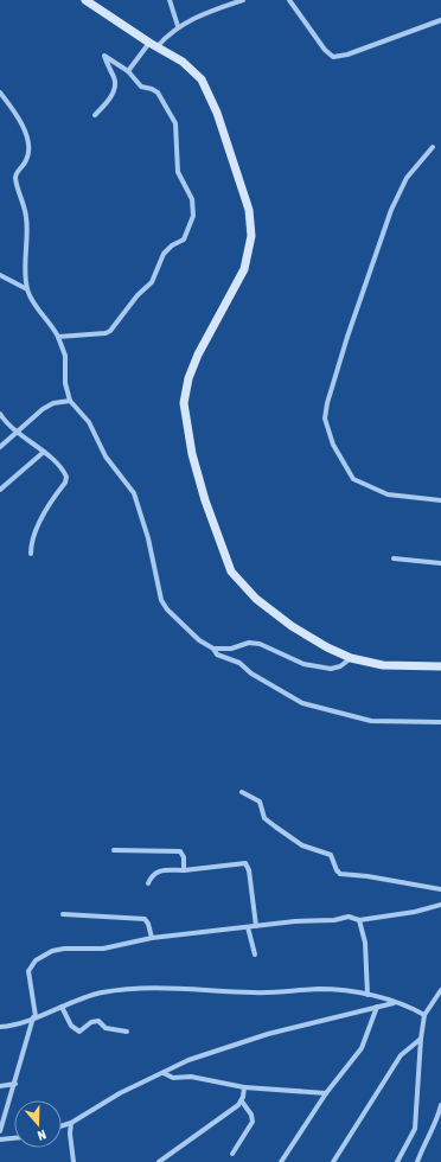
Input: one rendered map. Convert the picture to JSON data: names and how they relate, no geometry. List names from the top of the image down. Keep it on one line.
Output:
{"north":"bottom"}
